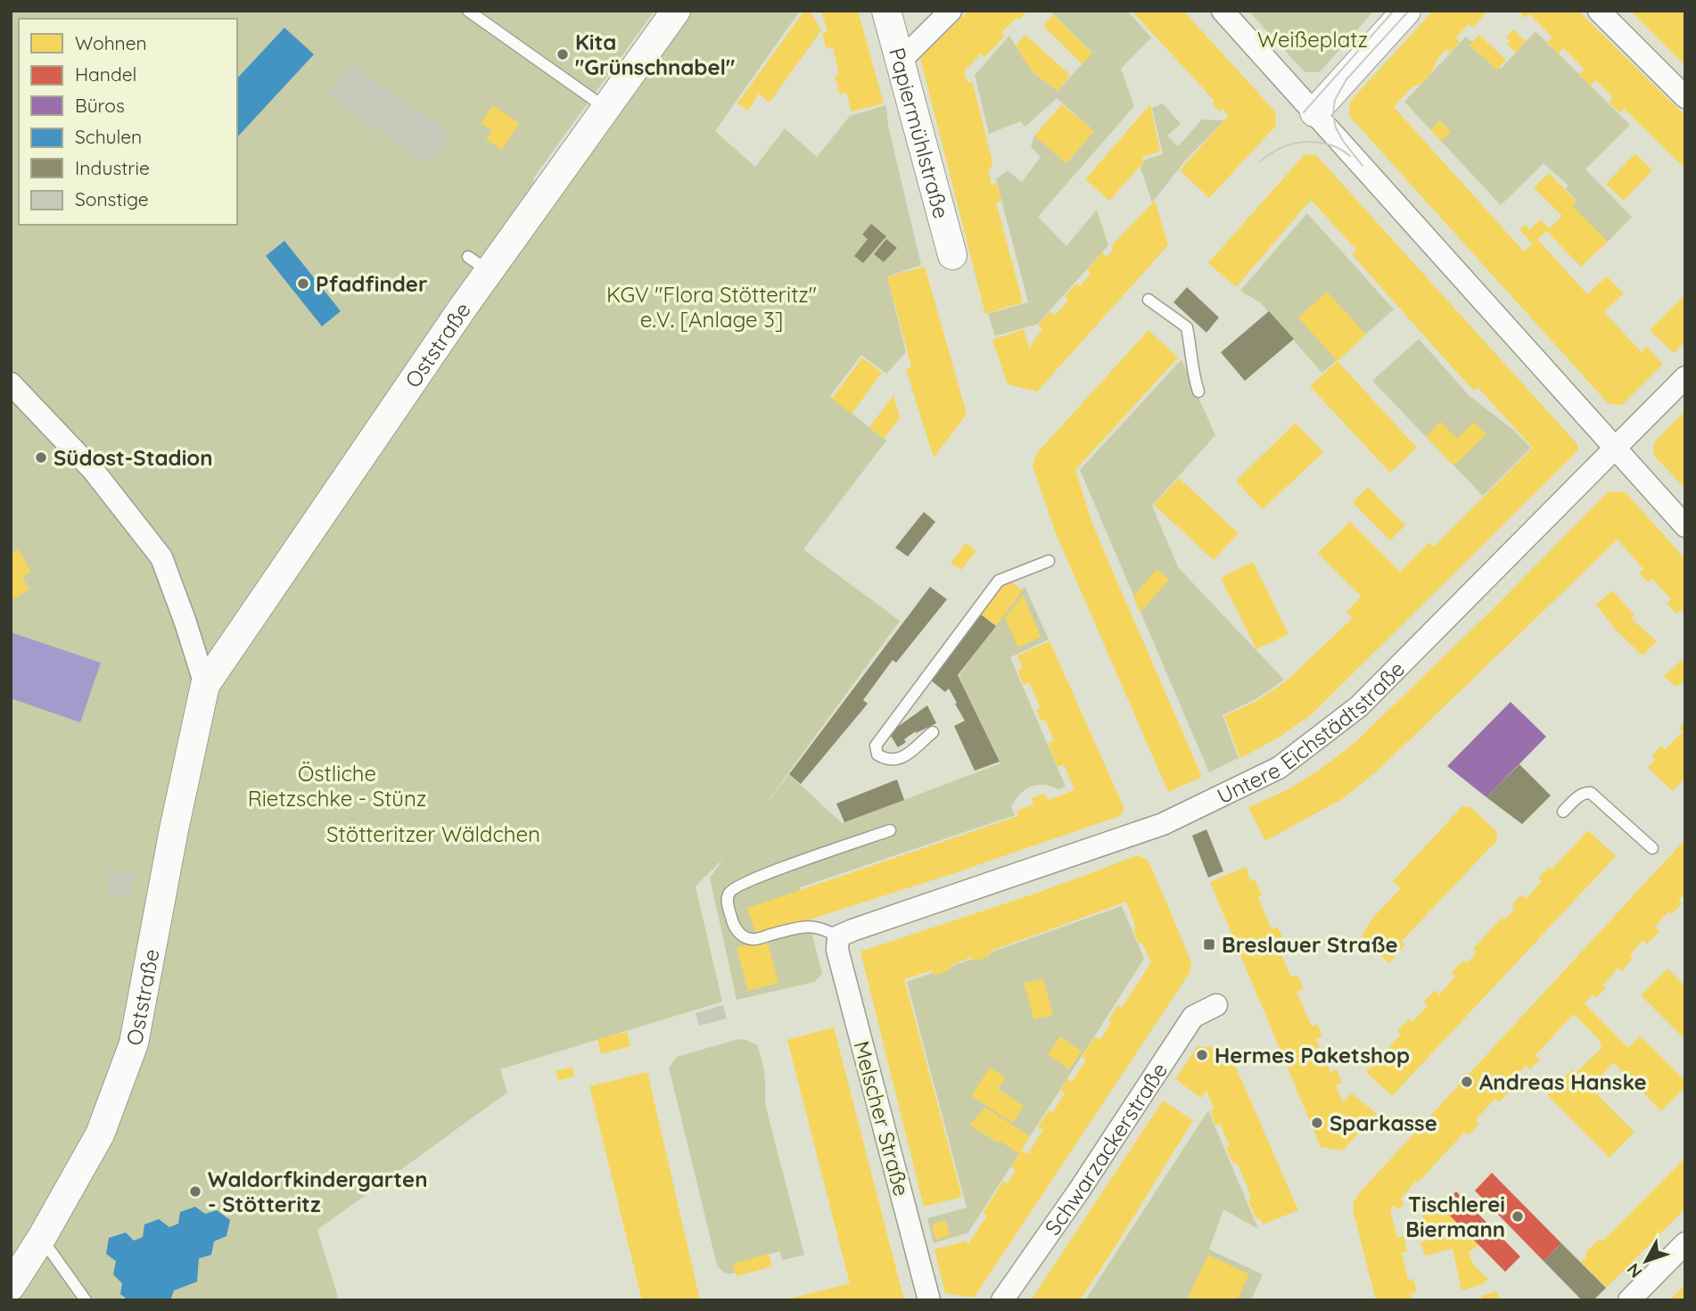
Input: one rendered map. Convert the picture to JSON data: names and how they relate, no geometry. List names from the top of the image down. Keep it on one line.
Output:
{"streets":{"street":["Papiermühlstraße","Oststraße","Untere Eichstädtstraße","Melscher Straße","Schwarzackerstraße"]},"crossings":[["Untere Eichstädtstraße","Melscher Straße"]],"parks":["Weißeplatz","KGV \"Flora Stötteritz\" e.V. [Anlage 3]","Östliche Rietzschke - Stünz","Stötteritzer Wäldchen"],"places":{"other":["Kita \"Grünschnabel\"","Pfadfinder","Südost-Stadion","Hermes Paketshop","Andreas Hanske","Sparkasse","Waldorfkindergarten - Stötteritz","Tischlerei Biermann"],"transit":["Breslauer Straße"]},"legend":["Wohnen","Handel","Büros","Schulen","Industrie","Sonstige"],"north":"bottom left"}
